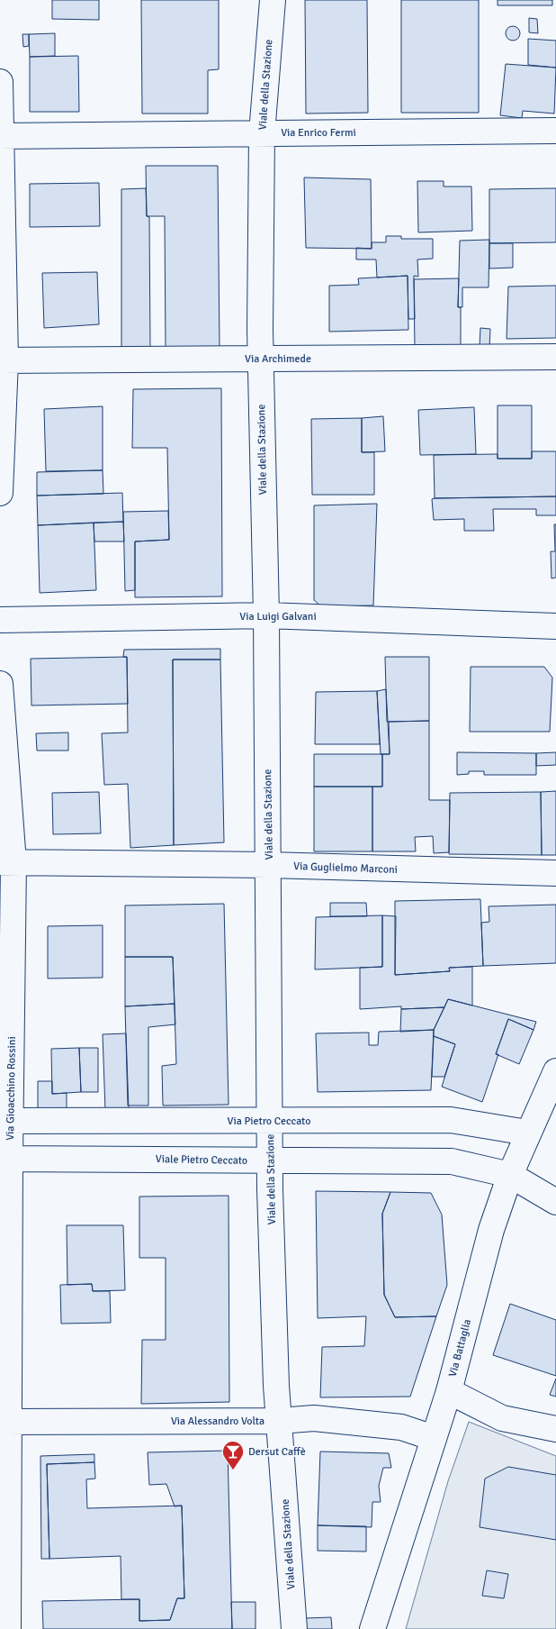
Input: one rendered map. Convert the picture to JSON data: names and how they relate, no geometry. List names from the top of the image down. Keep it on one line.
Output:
{"streets":{"street":["Viale della Stazione","Via Enrico Fermi","Via Archimede","Via Luigi Galvani","Via Guglielmo Marconi","Via Gioacchino Rossini","Via Pietro Ceccato","Viale Pietro Ceccato","Via Battaglia","Via Alessandro Volta"]},"crossings":[["Viale della Stazione","Via Enrico Fermi"],["Viale della Stazione","Via Archimede"],["Viale della Stazione","Via Luigi Galvani"],["Viale della Stazione","Via Guglielmo Marconi"],["Viale della Stazione","Via Pietro Ceccato"],["Viale della Stazione","Viale Pietro Ceccato"],["Viale della Stazione","Via Alessandro Volta"],["Via Guglielmo Marconi","Via Gioacchino Rossini"],["Via Gioacchino Rossini","Via Pietro Ceccato"],["Via Gioacchino Rossini","Viale Pietro Ceccato"],["Via Gioacchino Rossini","Via Alessandro Volta"],["Via Pietro Ceccato","Via Battaglia"],["Viale Pietro Ceccato","Via Battaglia"],["Via Battaglia","Via Alessandro Volta"]],"places":{"bar":["Dersut Caffè"]}}
